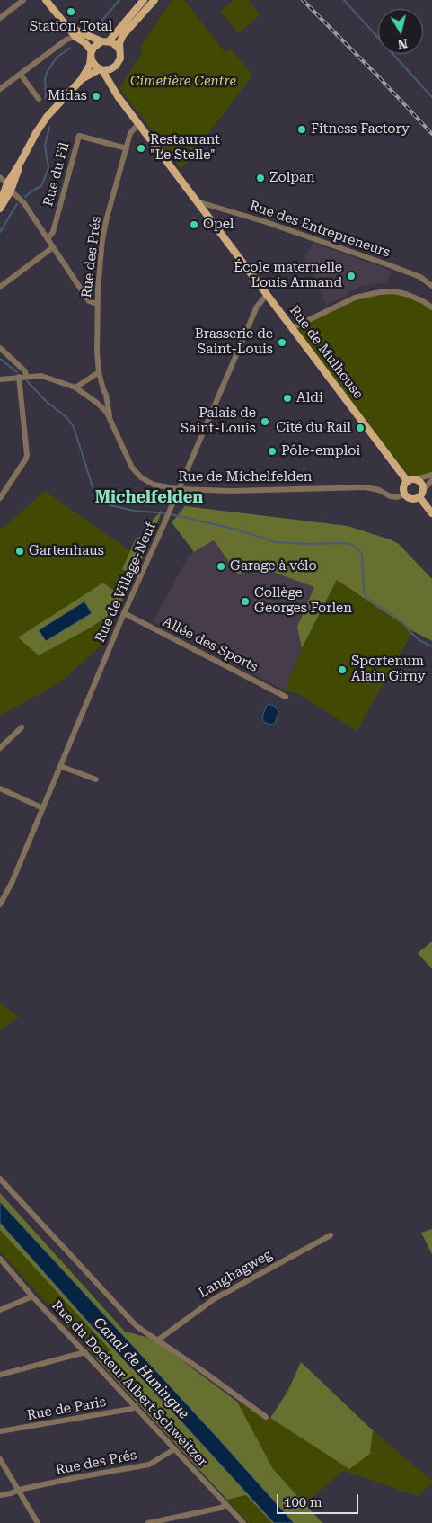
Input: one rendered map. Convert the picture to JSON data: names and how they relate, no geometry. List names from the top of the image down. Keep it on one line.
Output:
{"streets":{"main road":["Rue de Mulhouse"],"street":["Rue du Fil","Rue des Entrepreneurs","Rue des Prés","Rue de Michelfelden","Rue de Village-Neuf","Allée des Sports","Langhagweg","Rue du Docteur Albert Schweitzer","Rue de Paris"]},"crossings":[["Rue du Fil","Rue des Prés"],["Rue des Entrepreneurs","Rue de Mulhouse"],["Rue des Prés","Rue de Mulhouse"],["Rue des Prés","Rue de Michelfelden"],["Rue des Prés","Rue du Docteur Albert Schweitzer"],["Rue de Mulhouse","Rue de Michelfelden"],["Rue de Mulhouse","Rue de Village-Neuf"],["Rue de Michelfelden","Rue de Village-Neuf"],["Rue de Village-Neuf","Allée des Sports"],["Rue du Docteur Albert Schweitzer","Rue de Paris"]],"districts":["Michelfelden"],"water":["Canal de Huningue"],"parks":["Cimetière Centre"],"places":["Station Total","Midas","Fitness Factory","Restaurant \"Le Stelle\"","Zolpan","Opel","École maternelle Louis Armand","Brasserie de Saint-Louis","Aldi","Palais de Saint-Louis","Cité du Rail","Pôle-emploi","Gartenhaus","Garage à vélo","Collège Georges Forlen","Sportenum Alain Girny"],"scale_bar":"100 m","north":"bottom"}
